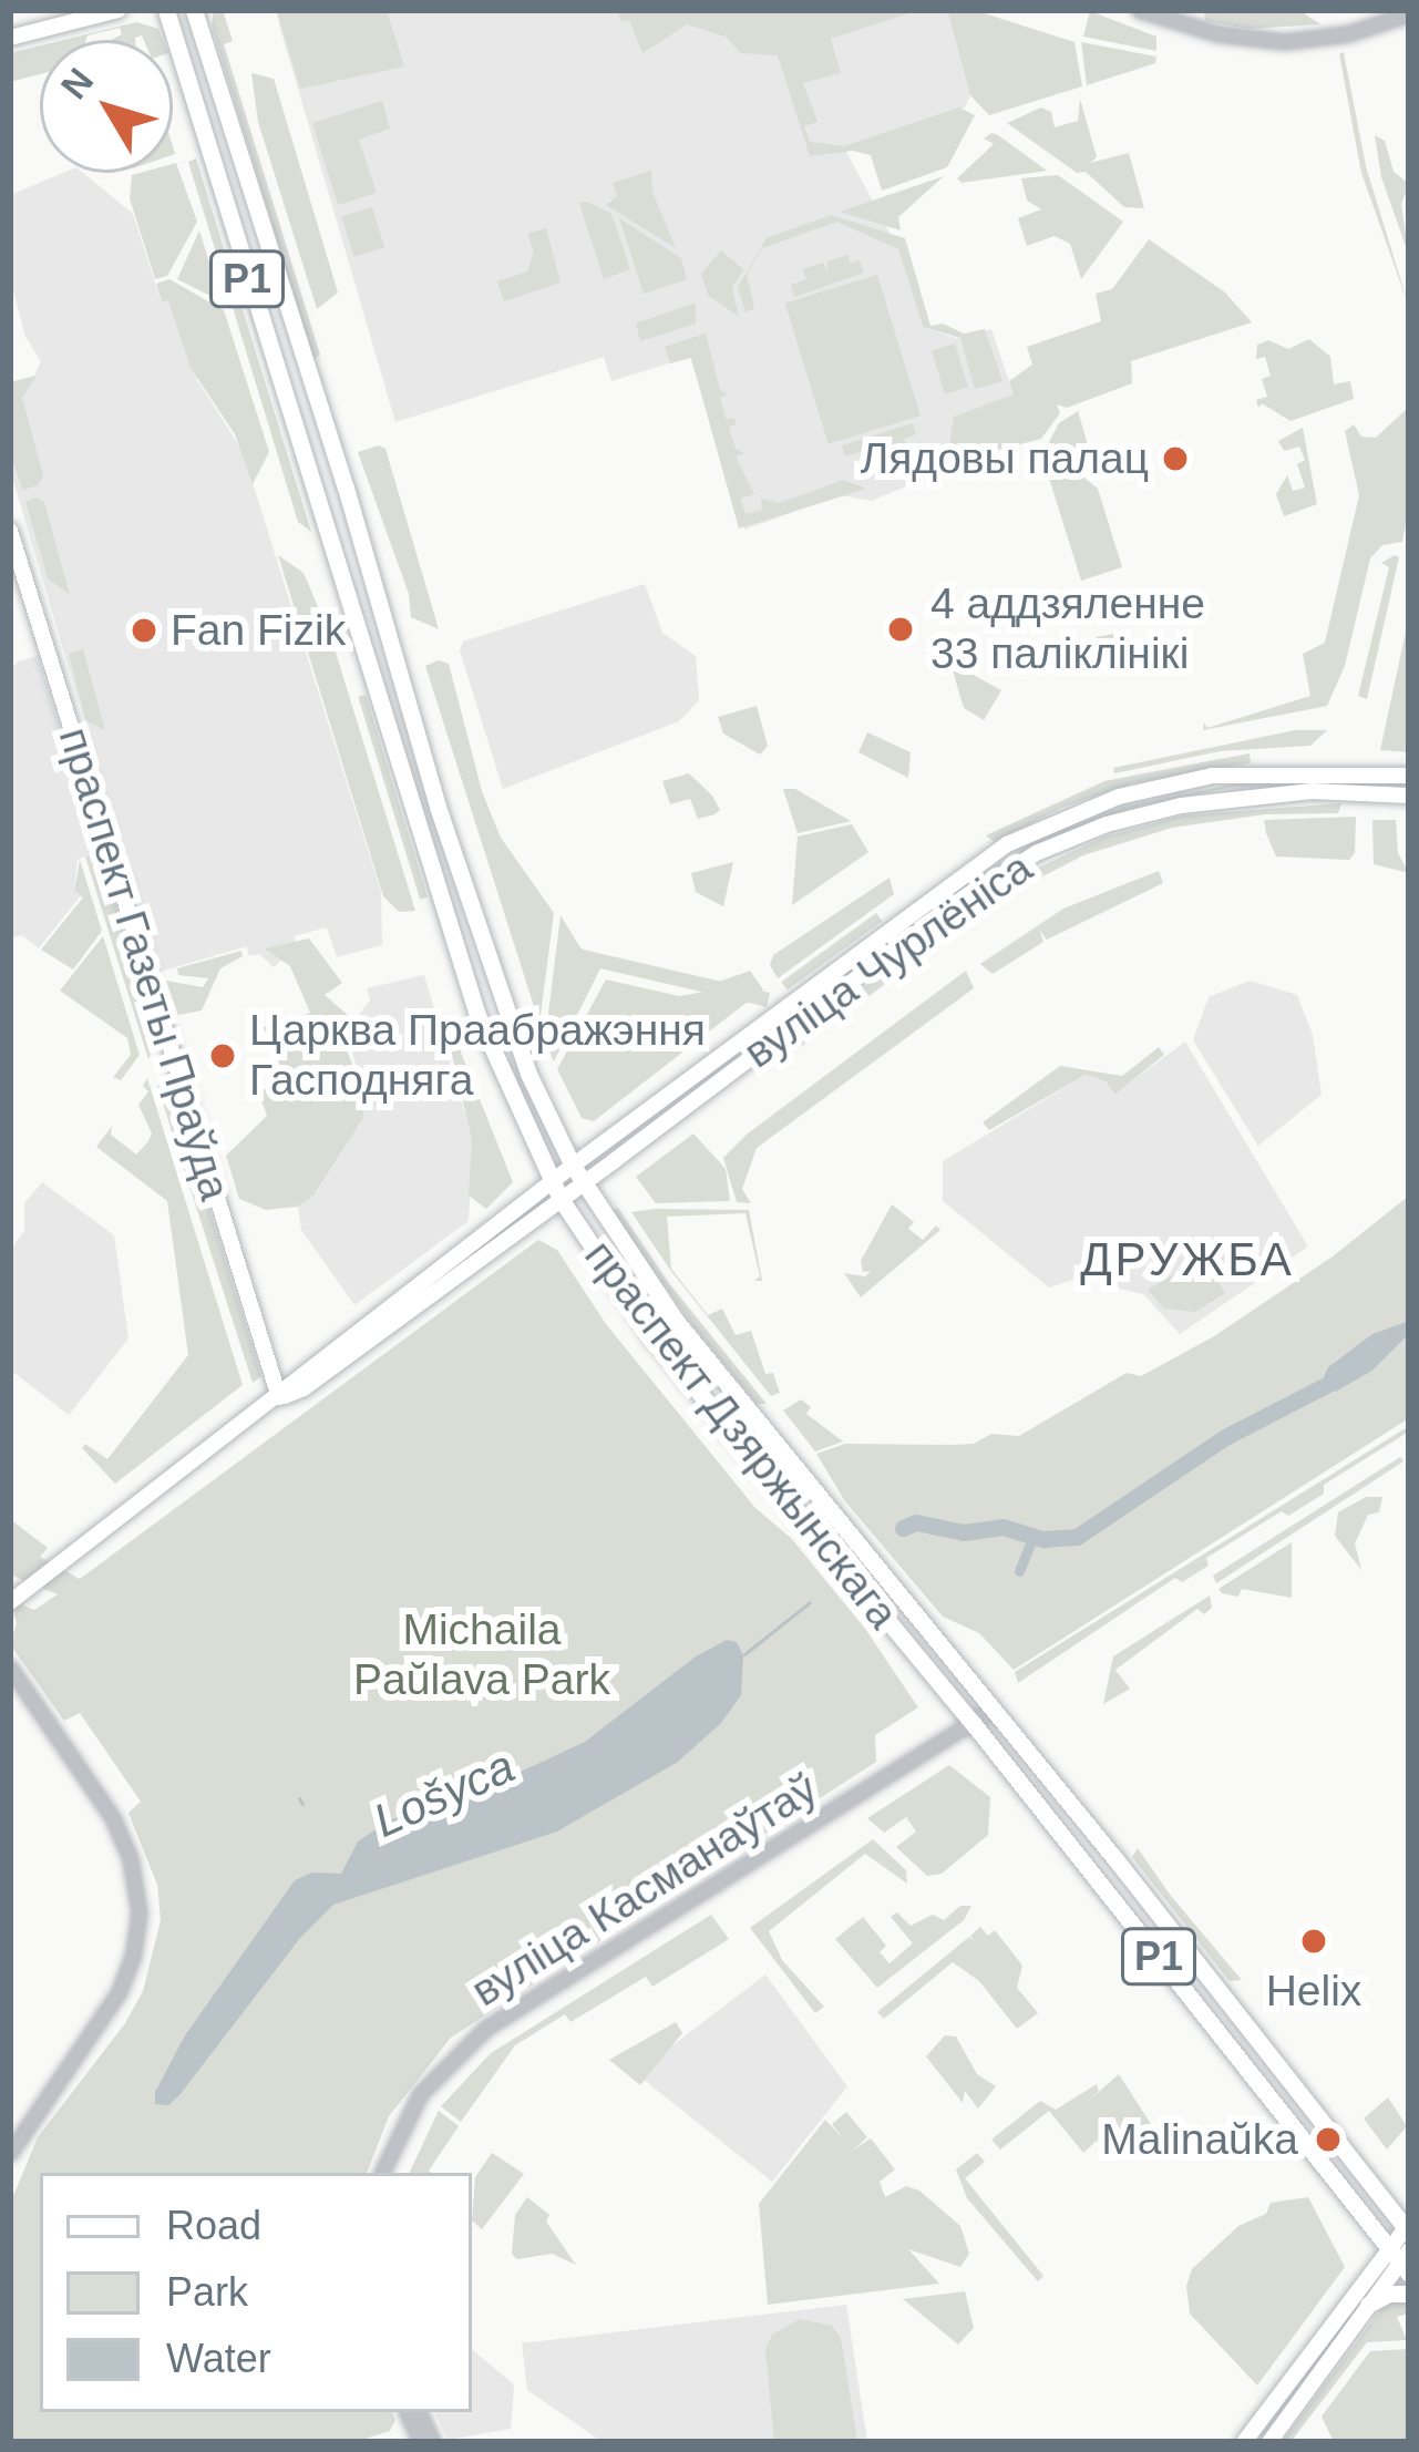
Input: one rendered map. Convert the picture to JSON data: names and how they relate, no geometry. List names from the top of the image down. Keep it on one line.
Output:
{"streets":{"main road":["Р1","вуліца Чурлёніса","праспект Газеты Праўда","праспект Дзяржынскага"],"street":["вуліца Касманаўтаў"]},"crossings":[["вуліца Чурлёніса","праспект Дзяржынскага"],["праспект Дзяржынскага","вуліца Касманаўтаў"]],"districts":["ДРУЖБА"],"water":["Lošyca"],"parks":["Michaila Paŭlava Park"],"places":["Лядовы палац","4 аддзяленне 33 паліклінікі","Fan Fizik","Царква Праабражэння Гасподняга","Helix","Malinaŭka"],"legend":["Road","Park","Water"],"north":"top left"}
